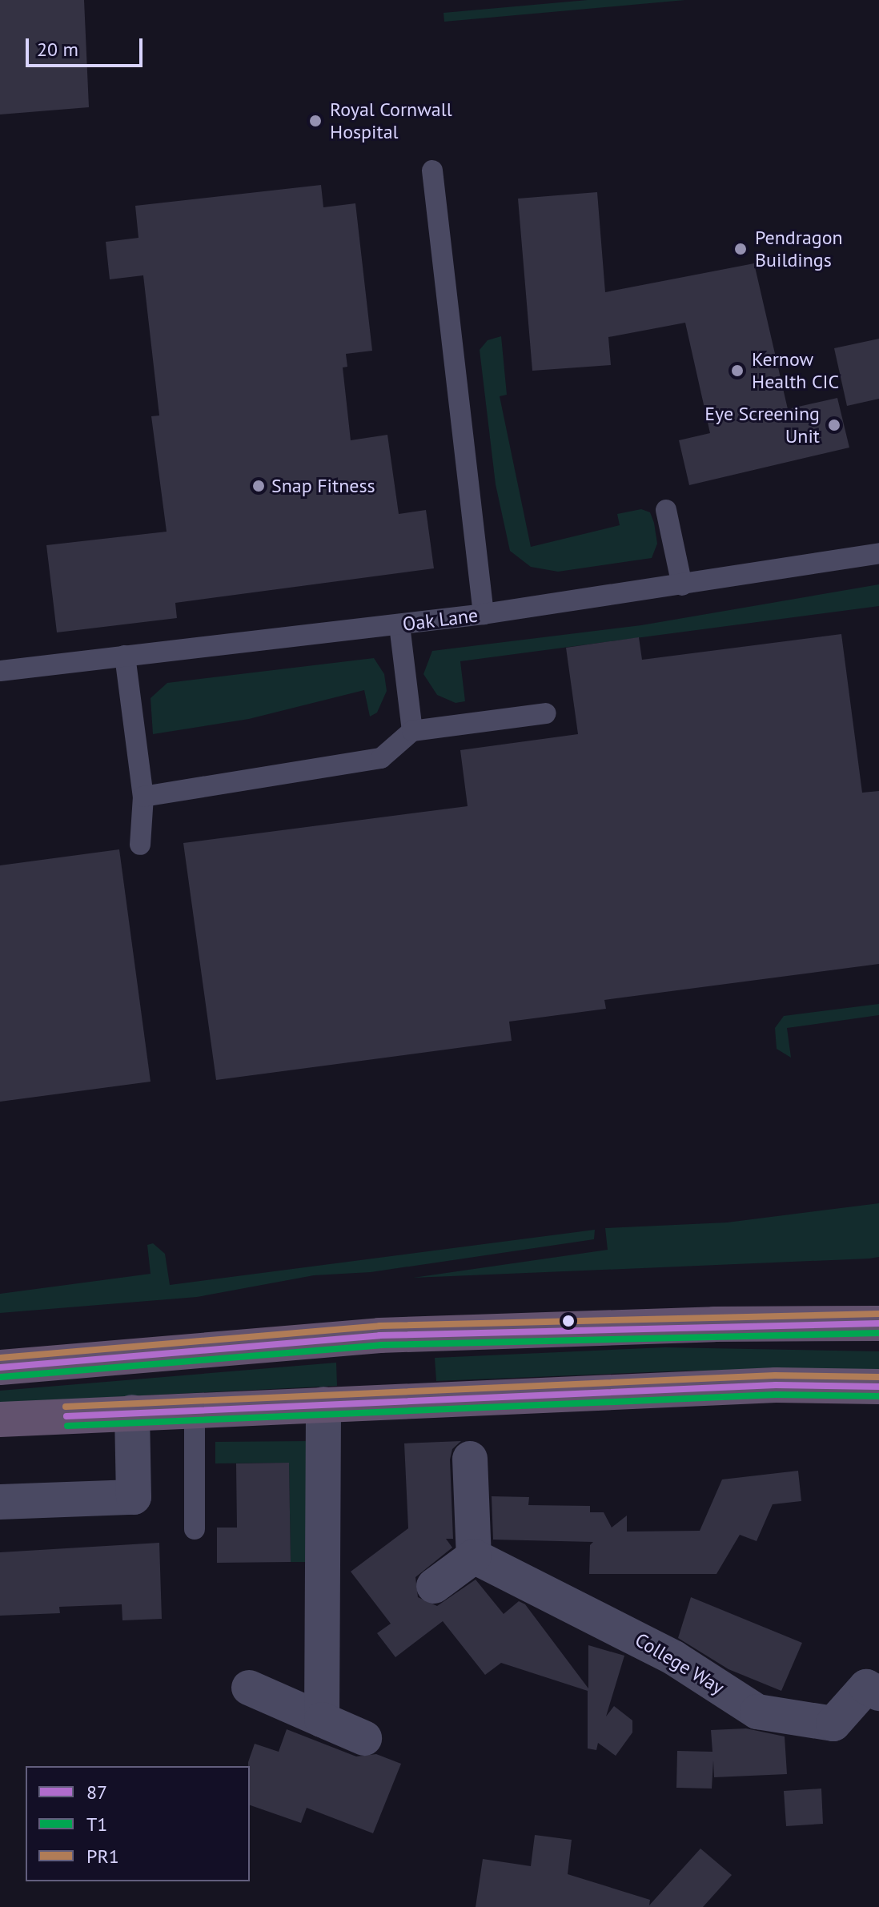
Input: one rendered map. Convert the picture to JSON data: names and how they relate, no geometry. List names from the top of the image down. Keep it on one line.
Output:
{"streets":{"street":["College Way"],"lane":["Oak Lane"]},"places":["Royal Cornwall Hospital","Pendragon Buildings","Kernow Health CIC","Eye Screening Unit","Snap Fitness"],"lines":["transit line PR1","transit line 87","transit line T1"],"legend":["87","T1","PR1"],"scale_bar":"20 m"}
